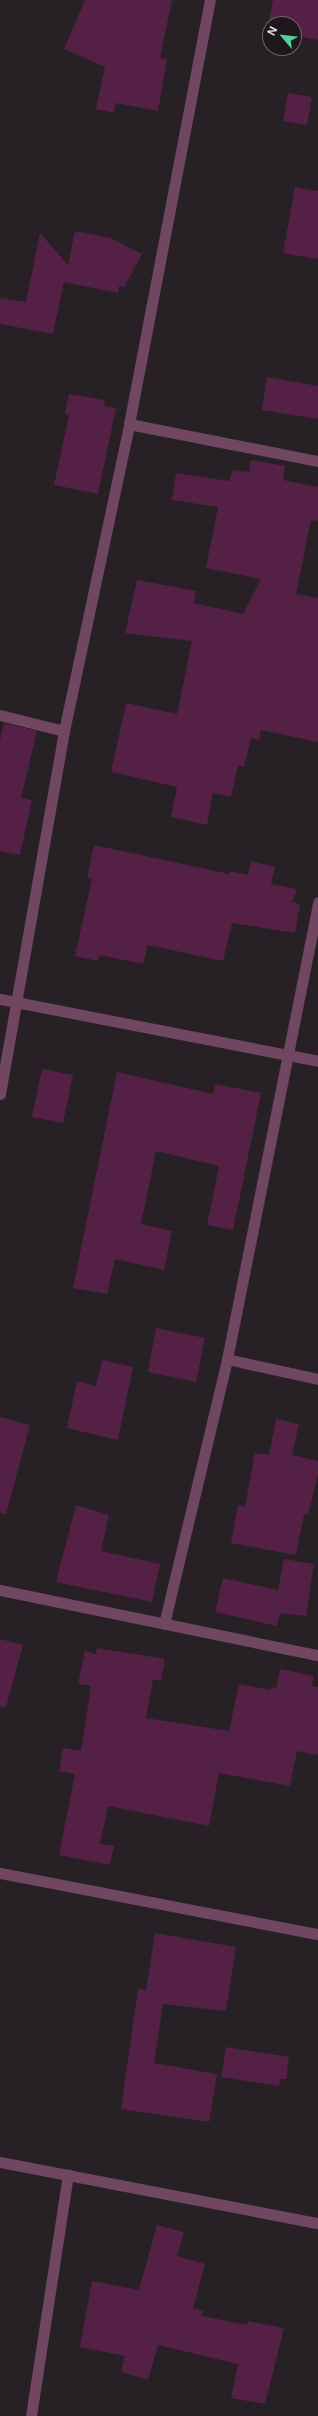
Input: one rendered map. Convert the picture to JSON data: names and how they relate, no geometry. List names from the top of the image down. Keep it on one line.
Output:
{"north":"top left"}
